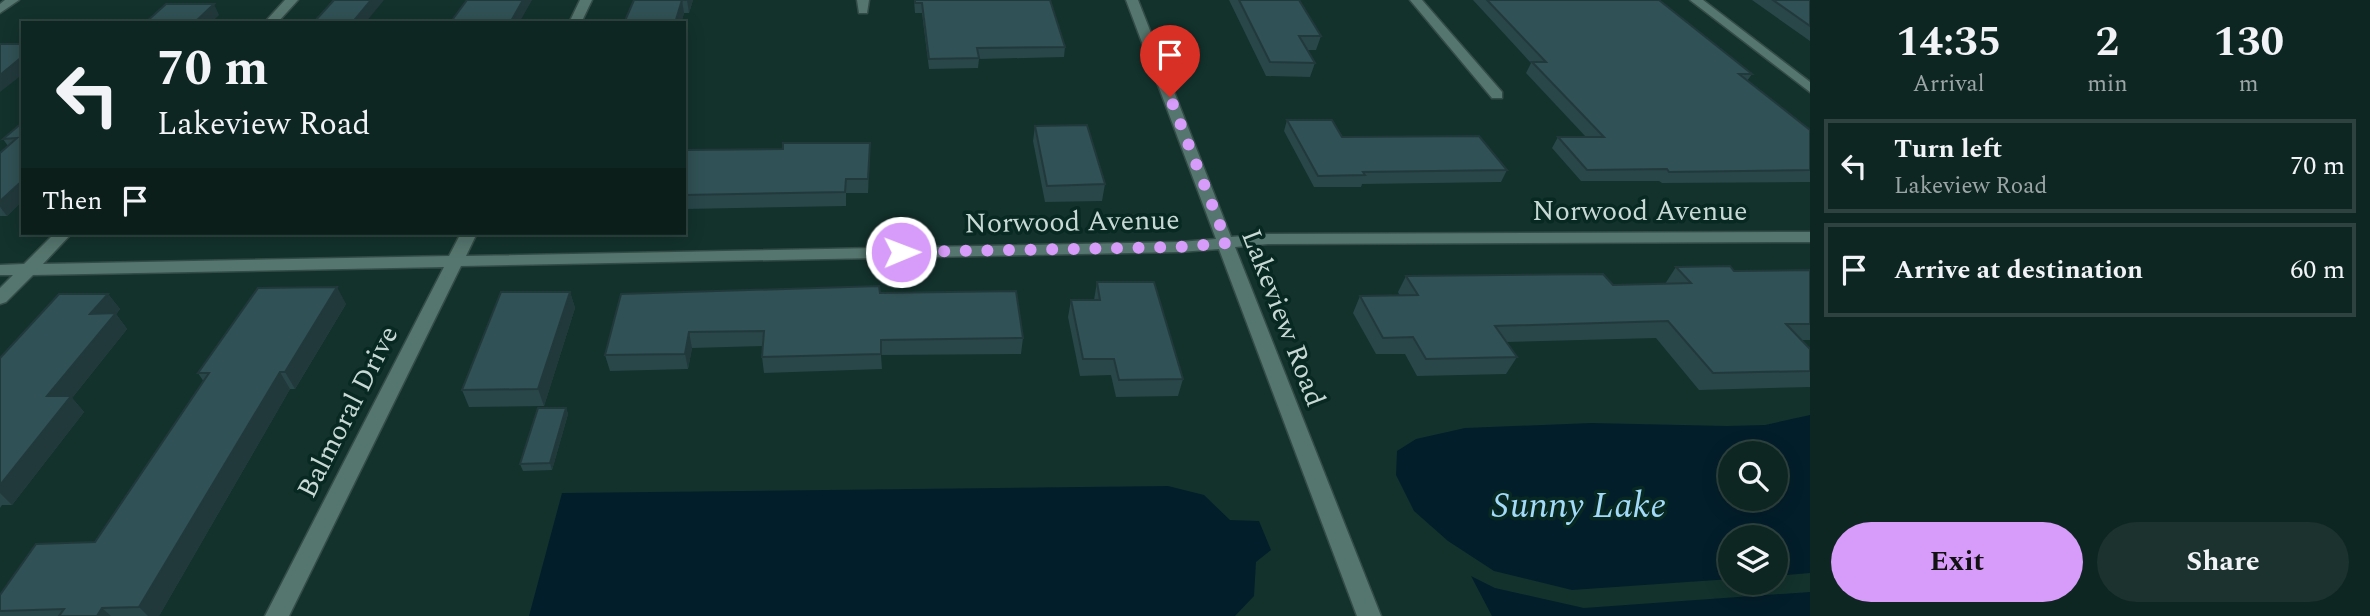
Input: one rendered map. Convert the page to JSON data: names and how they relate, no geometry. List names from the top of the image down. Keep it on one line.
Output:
{"streets":{"street":["Norwood Avenue","Lakeview Road","Balmoral Drive"]},"crossings":[["Norwood Avenue","Lakeview Road"],["Norwood Avenue","Balmoral Drive"]],"water":["Sunny Lake"],"page":{"eta":["14:35","Arrival","2","min","130","m"],"turn":["70 m","Lakeview Road"],"list":[{"name":"Turn left","note":"Lakeview Road","value":"70 m"},{"name":"Arrive at destination","value":"60 m"}],"then":"Then","buttons":["Exit","Share"]}}
